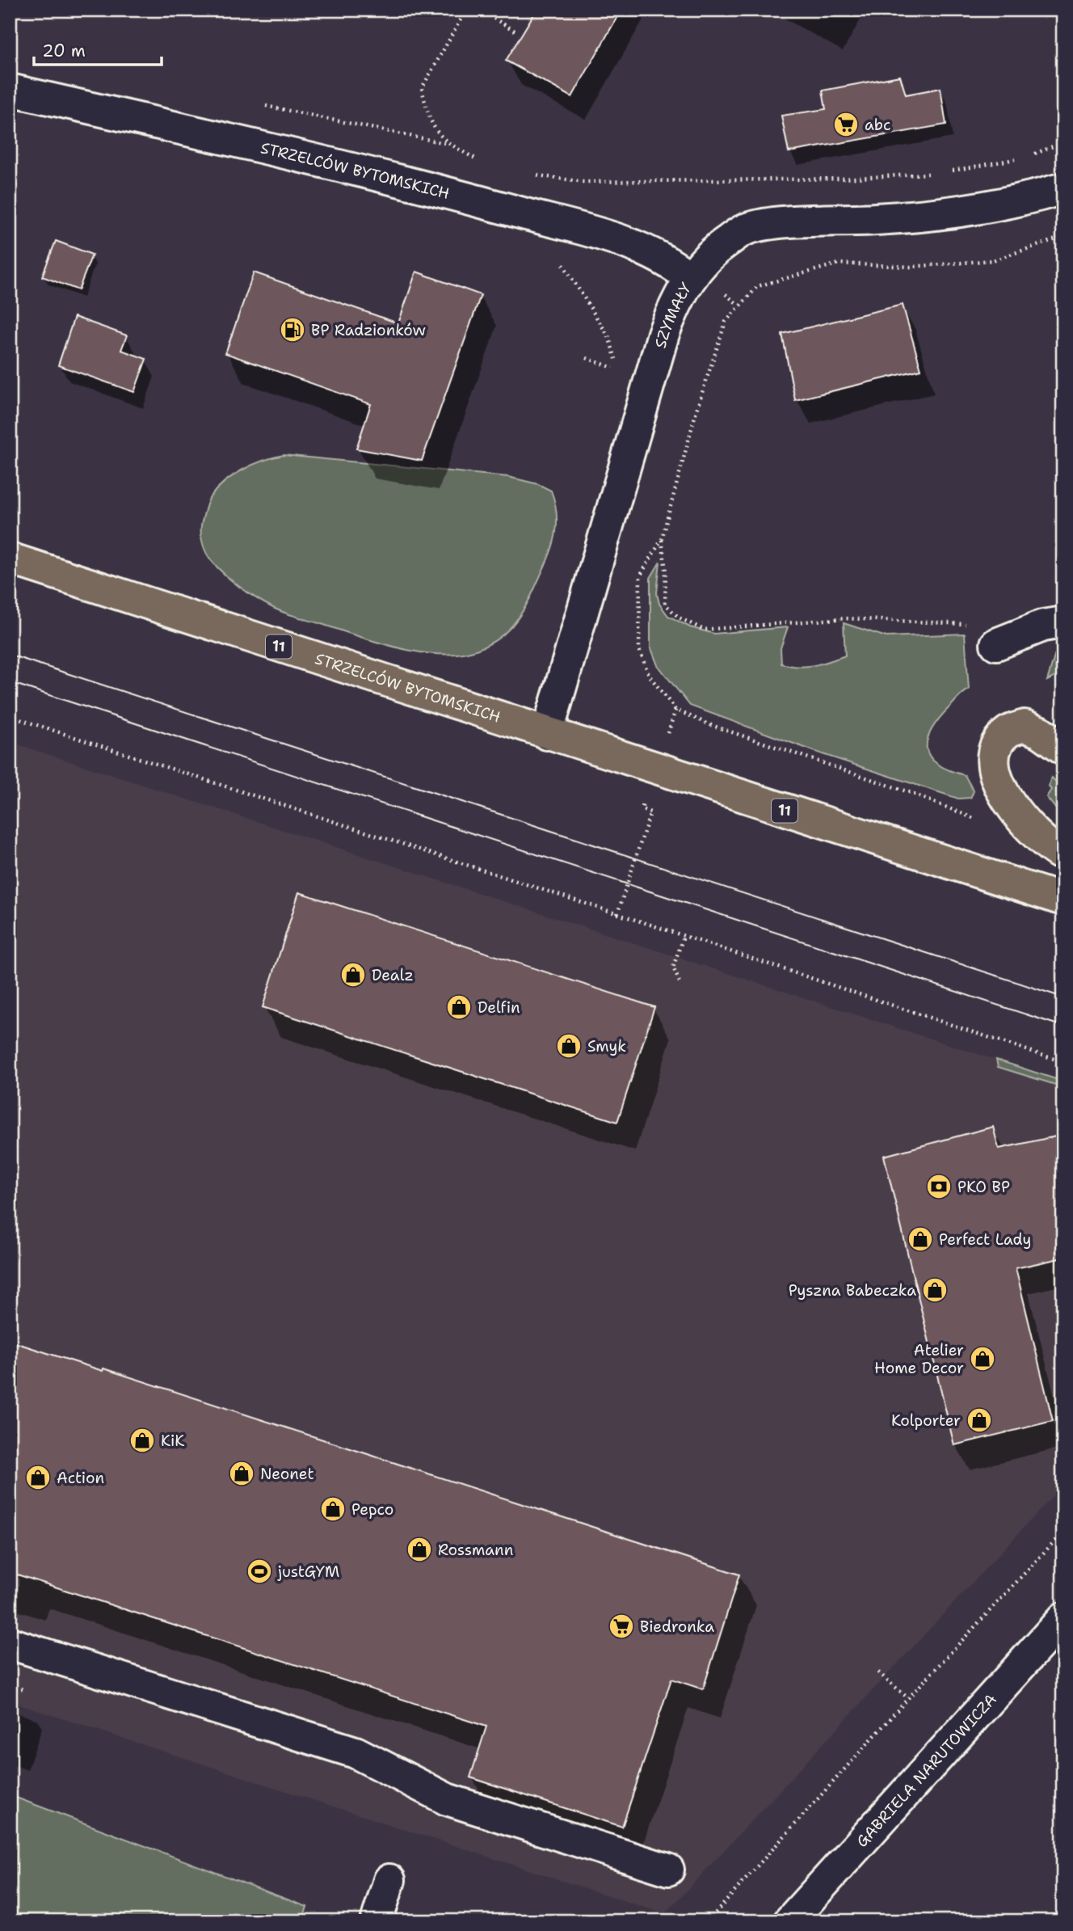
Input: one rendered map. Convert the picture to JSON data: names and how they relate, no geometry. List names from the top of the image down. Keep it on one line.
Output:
{"streets":{"highway":["STRZELCÓW BYTOMSKICH","11"],"street":["SZYMAŁY","GABRIELA NARUTOWICZA"]},"crossings":[["STRZELCÓW BYTOMSKICH","SZYMAŁY"],["STRZELCÓW BYTOMSKICH","11"],["SZYMAŁY","11"]],"places":{"supermarket":["abc","Biedronka"],"fuel station":["BP Radzionków"],"shop":["Dealz","Delfin","Smyk","Perfect Lady","Pyszna Babeczka","Atelier Home Decor","Kolporter","KiK","Neonet","Action","Pepco","Rossmann"],"bank":["PKO BP"],"sports":["justGYM"]},"scale_bar":"20 m"}
